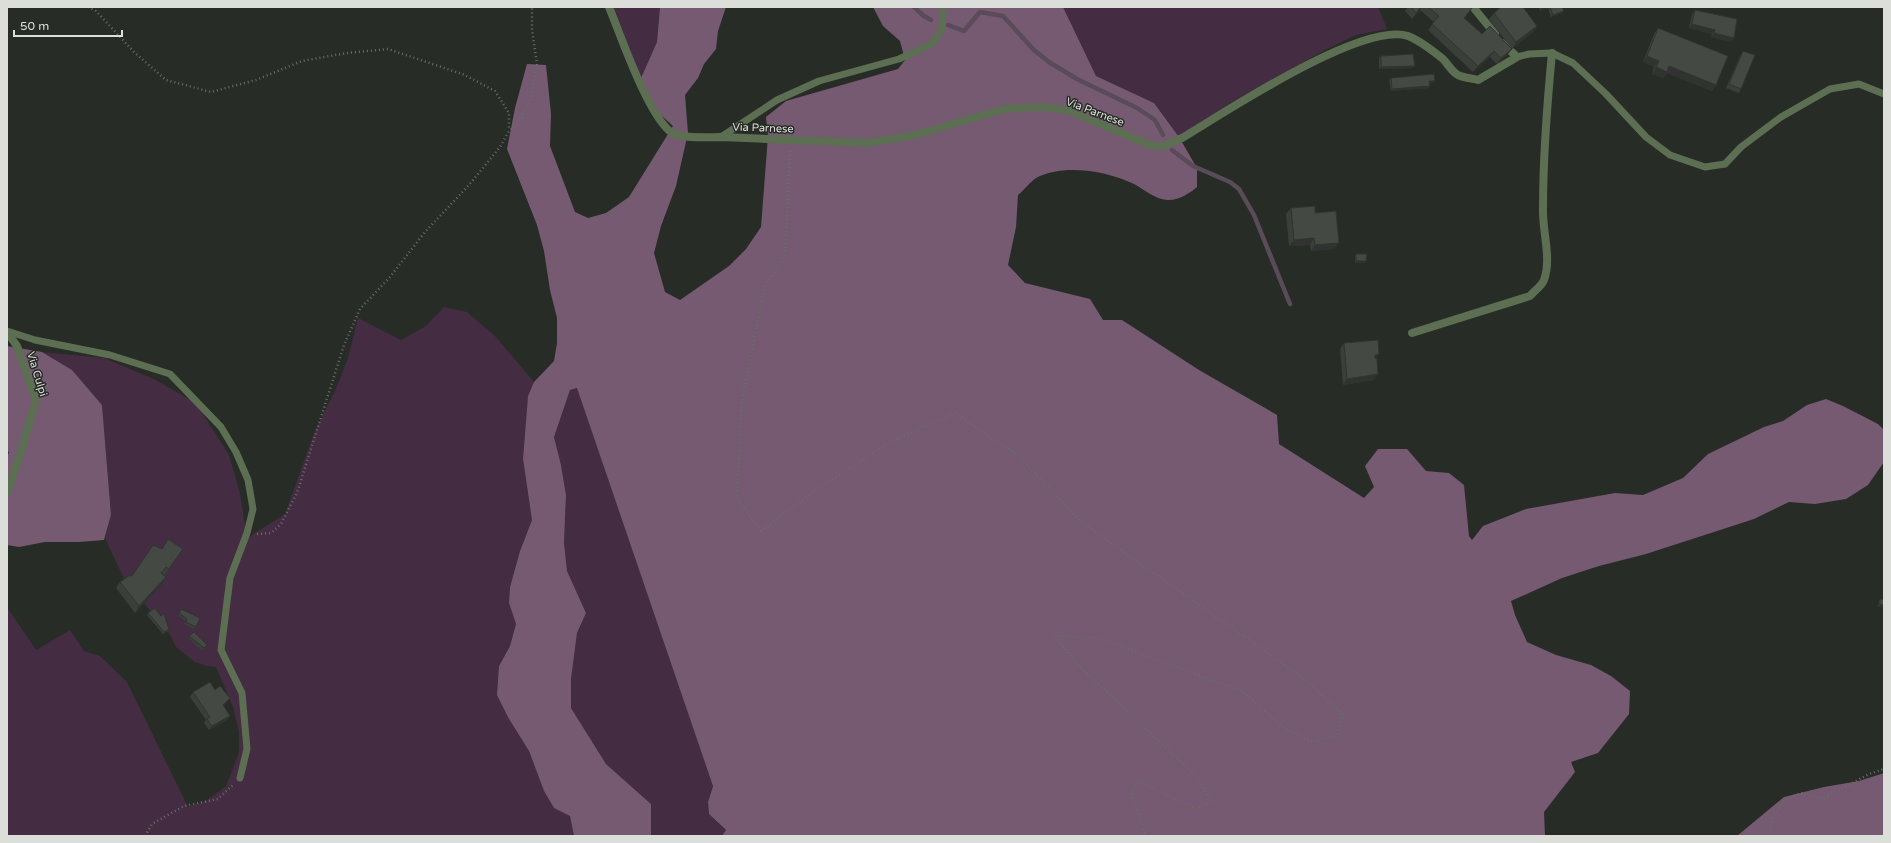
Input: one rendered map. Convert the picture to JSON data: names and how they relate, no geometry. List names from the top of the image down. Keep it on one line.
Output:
{"streets":{"street":["Via Parnese","Via Culpi"]},"scale_bar":"50 m"}
